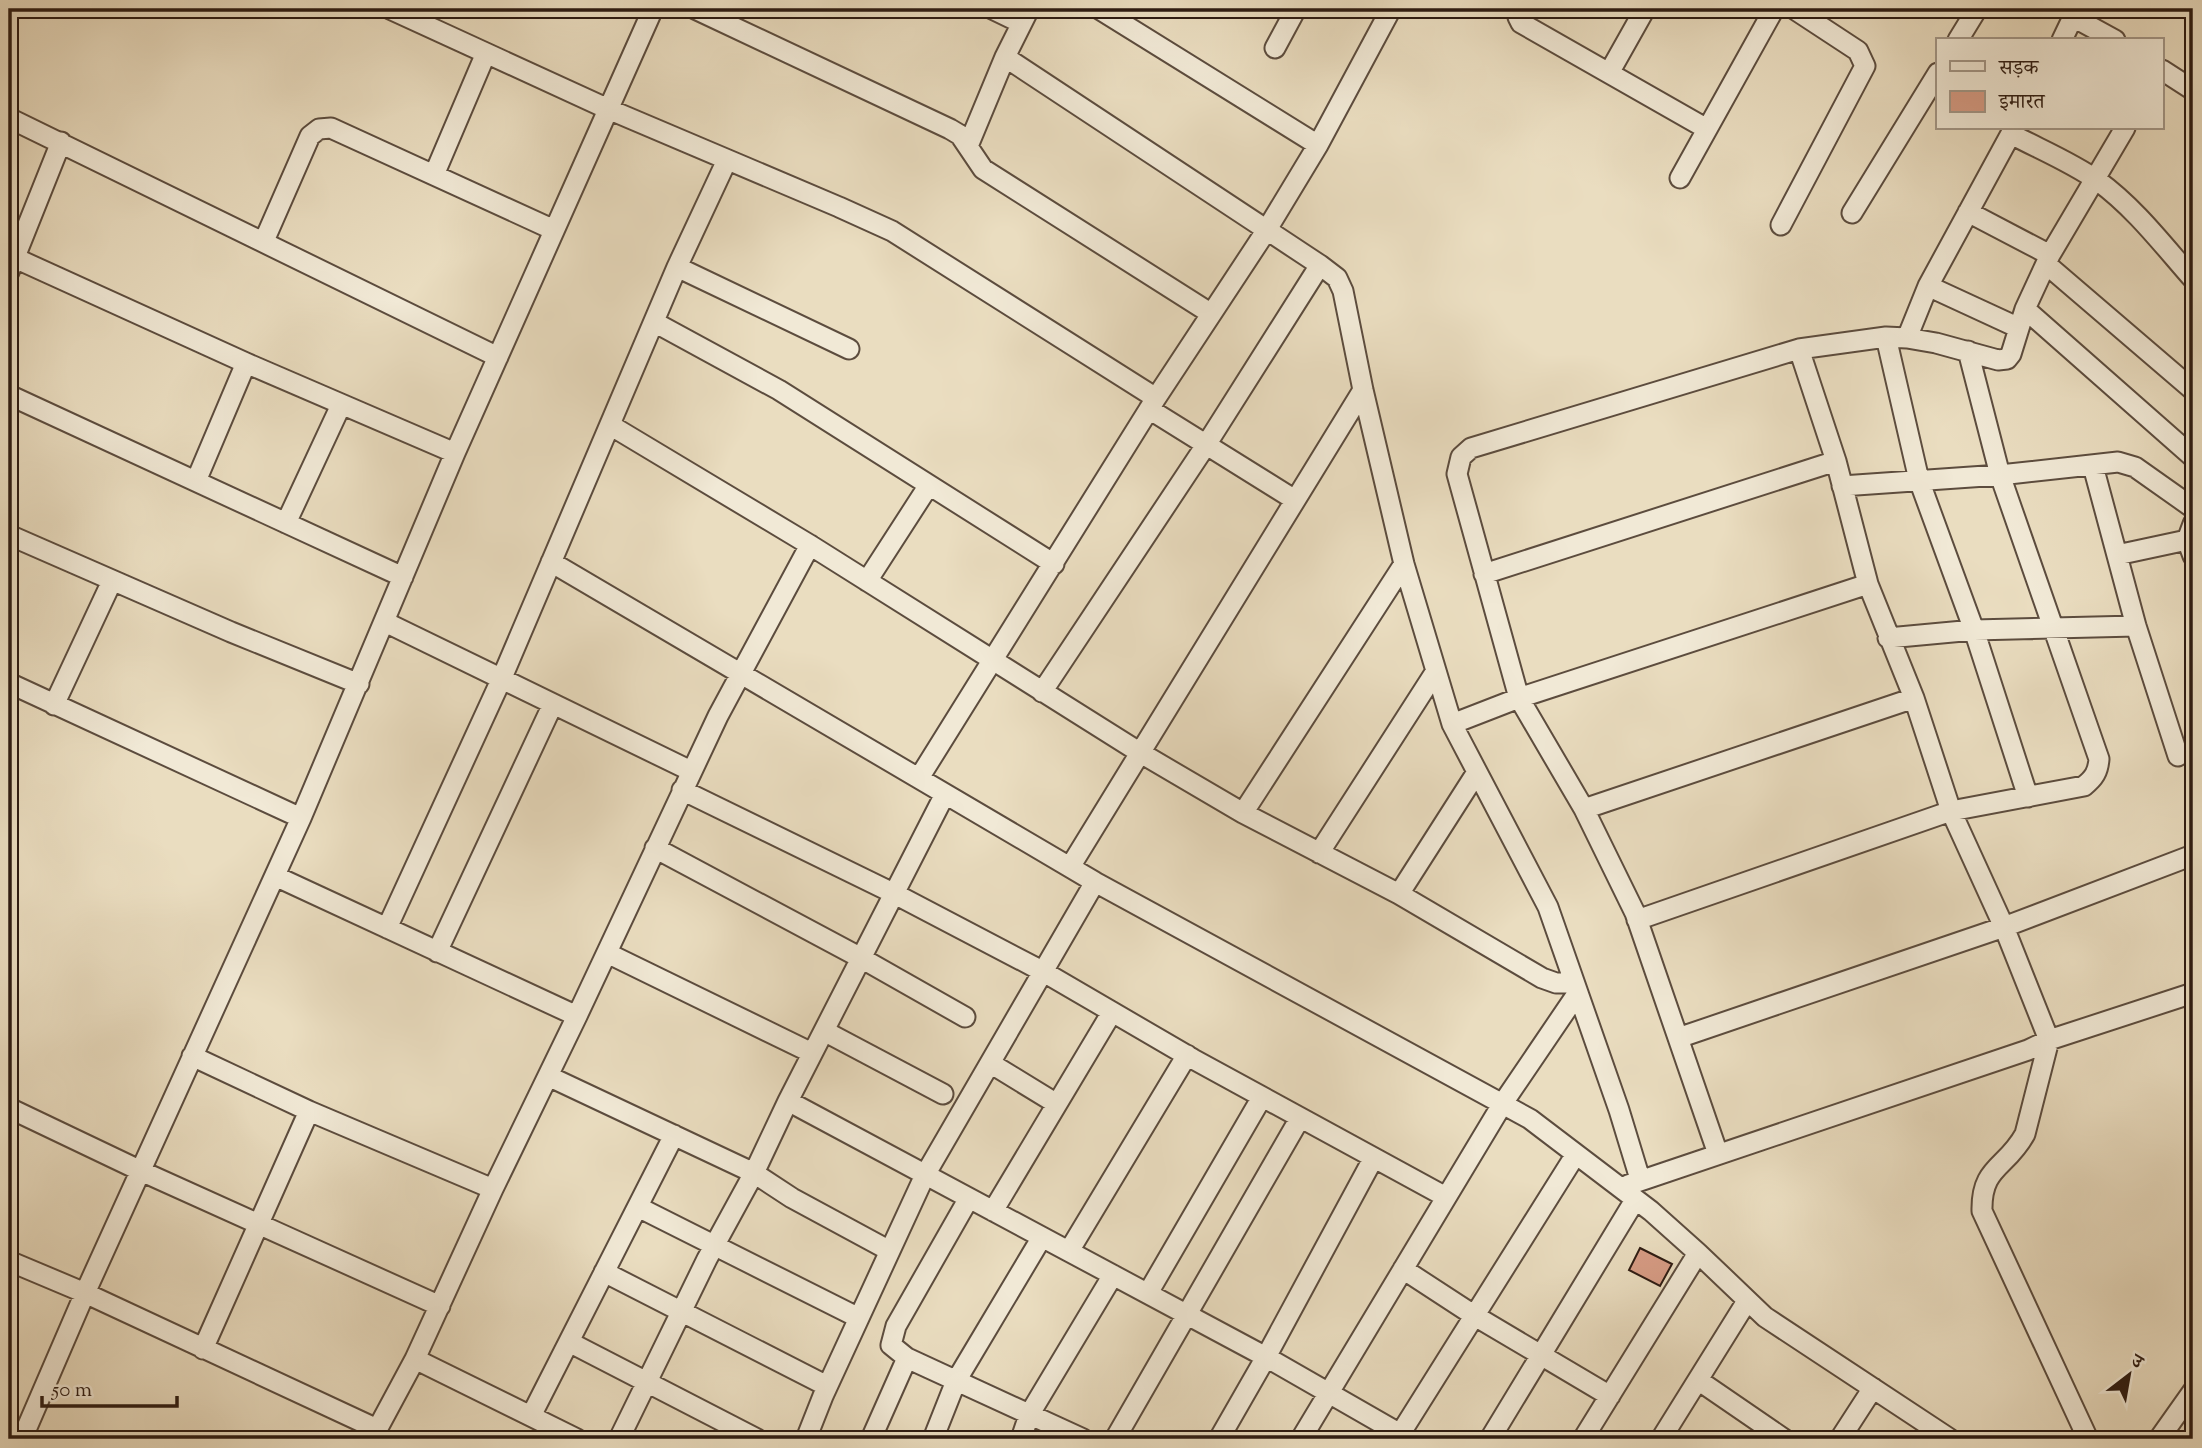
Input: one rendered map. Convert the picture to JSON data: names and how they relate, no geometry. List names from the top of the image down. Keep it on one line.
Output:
{"legend":["सड़क","इमारत"],"scale_bar":"50 m","north":"top right"}
